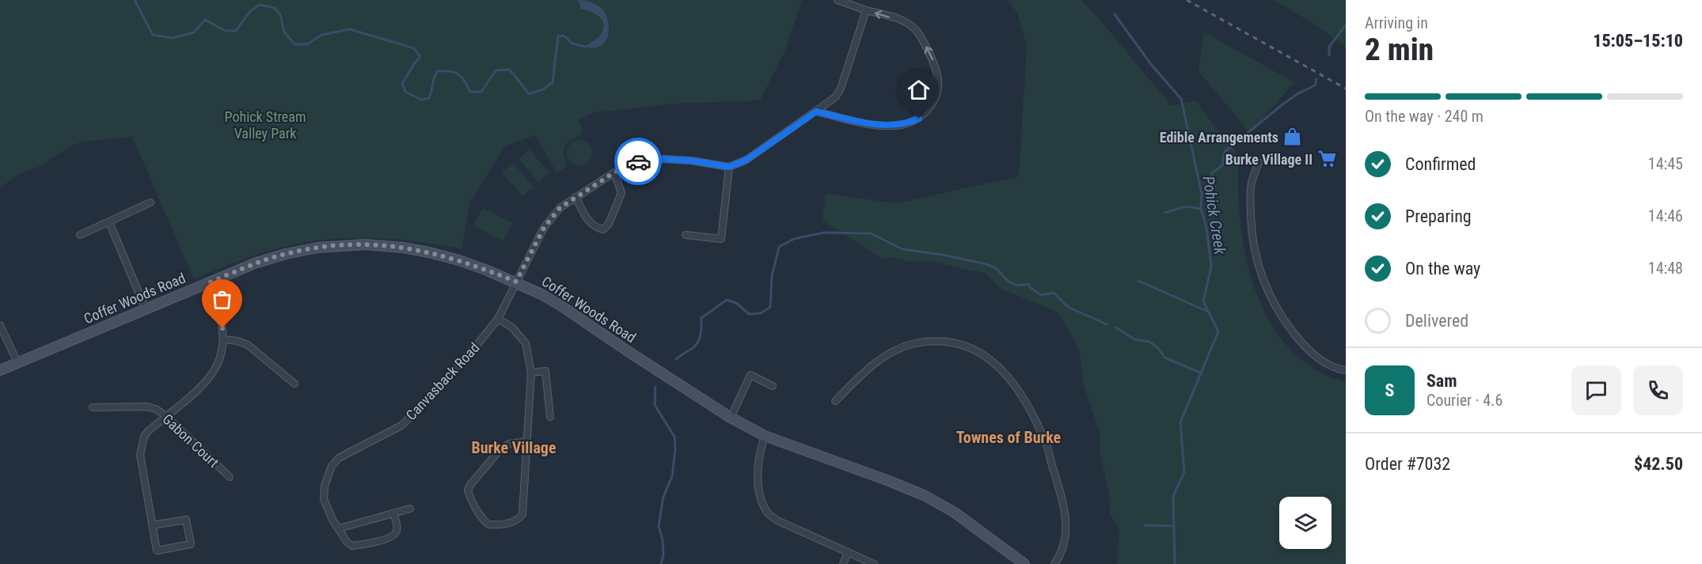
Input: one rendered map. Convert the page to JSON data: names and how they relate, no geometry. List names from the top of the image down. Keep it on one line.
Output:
{"streets":{"street":["Coffer Woods Road","Canvasback Road","Gabon Court"]},"crossings":[["Coffer Woods Road","Canvasback Road"]],"districts":["Townes of Burke","Burke Village"],"water":["Pohick Creek"],"parks":["Pohick Stream Valley Park"],"places":{"shop":["Edible Arrangements"],"supermarket":["Burke Village II"]},"page":{"heading":["2 min","Arriving in","15:05–15:10"],"panel":["Sam","Courier · 4.6","Order #7032","$42.50"],"bar":"On the way · 240 m","list":[["Confirmed","14:45"],["Preparing","14:46"],["On the way","14:48"],"Delivered"],"round":"S"}}
